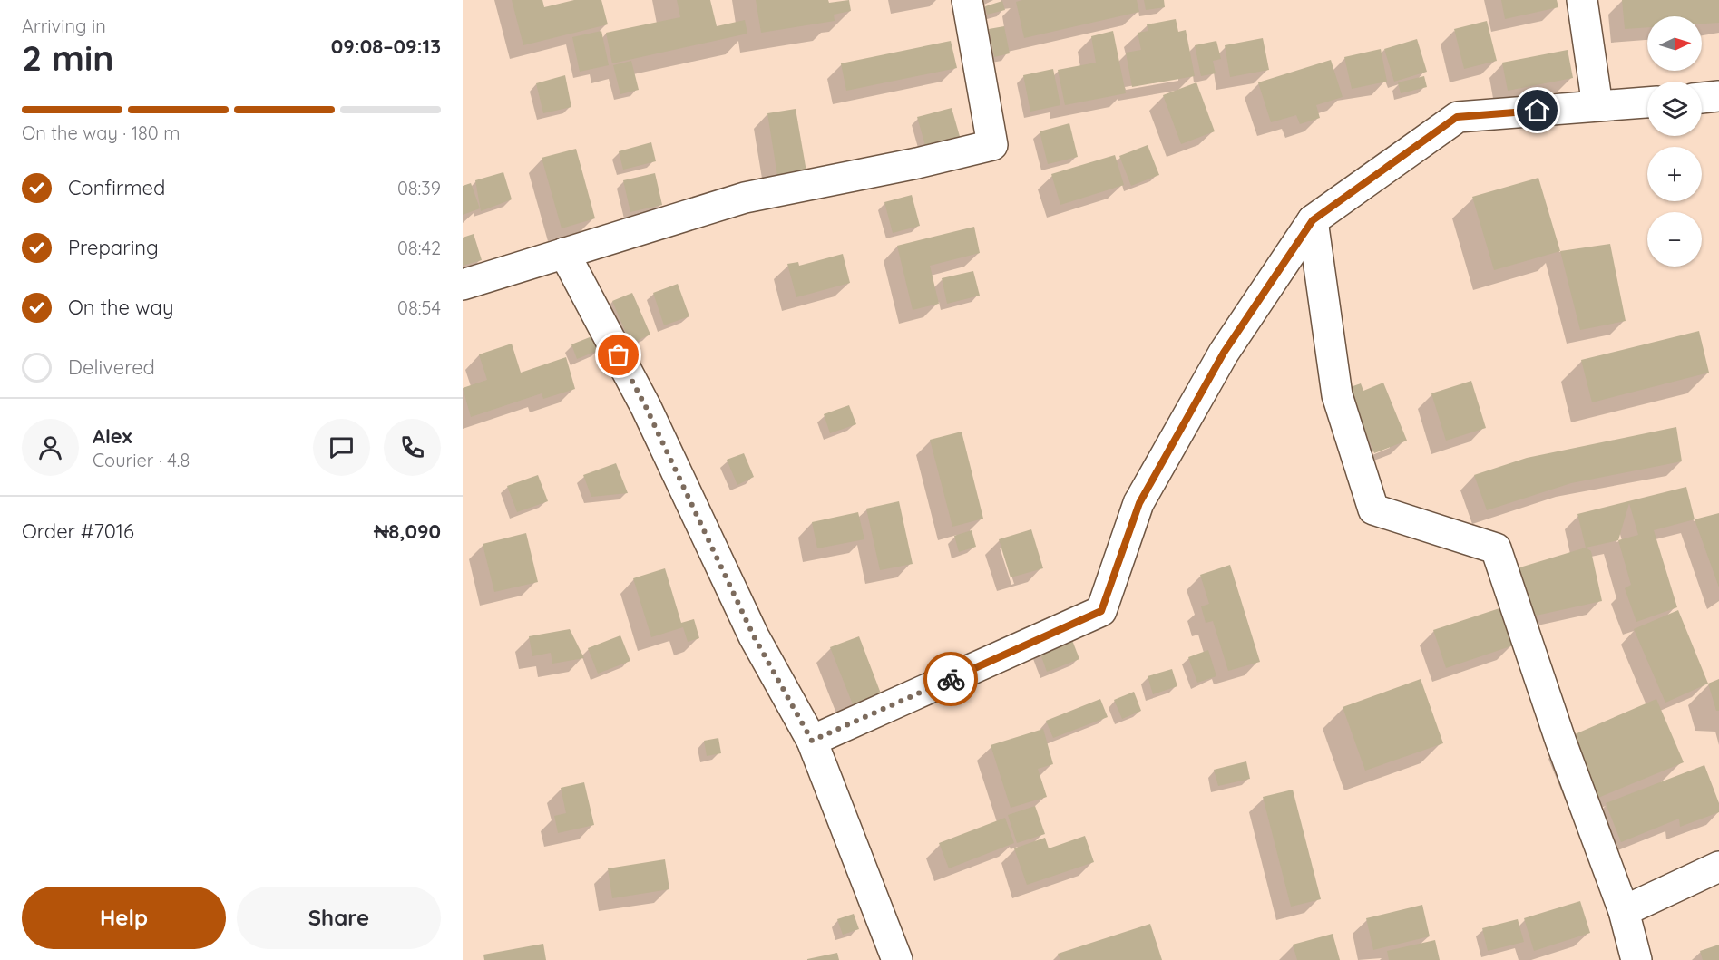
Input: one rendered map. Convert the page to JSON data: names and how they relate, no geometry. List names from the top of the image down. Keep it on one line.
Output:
{"north":"right","page":{"heading":["2 min","Arriving in","09:08–09:13"],"panel":["Alex","Courier · 4.8","Order #7016","₦8,090"],"map_buttons":["+","−"],"bar":"On the way · 180 m","list":[["Confirmed","08:39"],["Preparing","08:42"],["On the way","08:54"],"Delivered"],"buttons":["Help","Share"]}}
